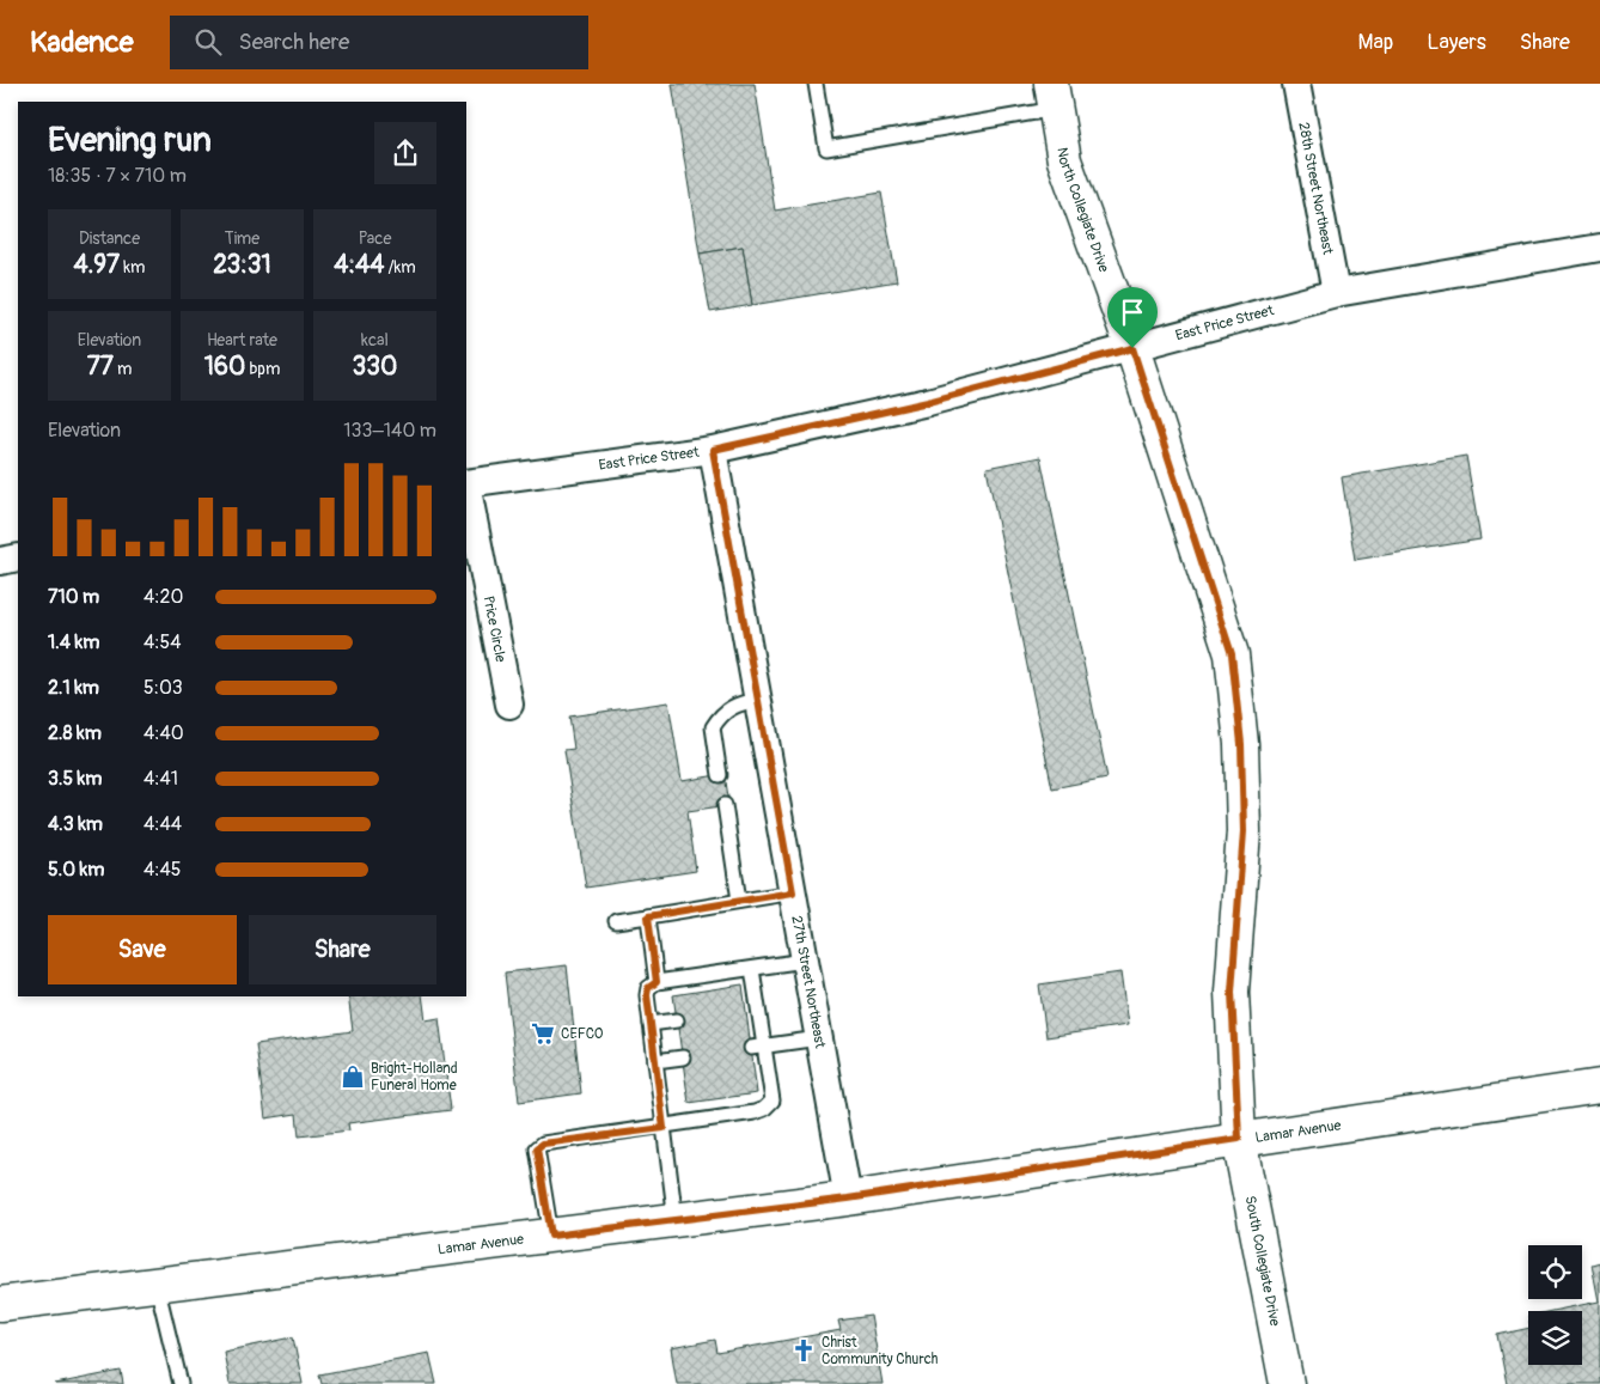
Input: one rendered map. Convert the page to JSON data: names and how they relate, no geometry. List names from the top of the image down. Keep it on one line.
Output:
{"streets":{"main road":["North Collegiate Drive","Lamar Avenue","South Collegiate Drive"],"street":["28th Street Northeast","East Price Street","Price Circle","27th Street Northeast"]},"crossings":[["28th Street Northeast","East Price Street"],["North Collegiate Drive","East Price Street"],["North Collegiate Drive","Lamar Avenue"],["North Collegiate Drive","South Collegiate Drive"],["East Price Street","27th Street Northeast"],["27th Street Northeast","Lamar Avenue"],["Lamar Avenue","South Collegiate Drive"]],"places":{"supermarket":["CEFCO"],"shop":["Bright-Holland Funeral Home"],"church":["Christ Community Church"]},"page":{"header":"Kadence","search":"Search here","nav":["Map","Layers","Share"],"heading":["Evening run","18:35 · 7 × 710 m"],"stats":[["Distance","4.97 km"],["Time","23:31"],["Pace","4:44 /km"],["Elevation","77 m"],["Heart rate","160 bpm"],["kcal","330"]],"chart":["Elevation","133–140 m"],"list":[{"name":"710 m","note":"4:20"},{"name":"1.4 km","note":"4:54"},{"name":"2.1 km","note":"5:03"},{"name":"2.8 km","note":"4:40"},{"name":"3.5 km","note":"4:41"},{"name":"4.3 km","note":"4:44"},{"name":"5.0 km","note":"4:45"}],"buttons":["Save","Share"]}}
